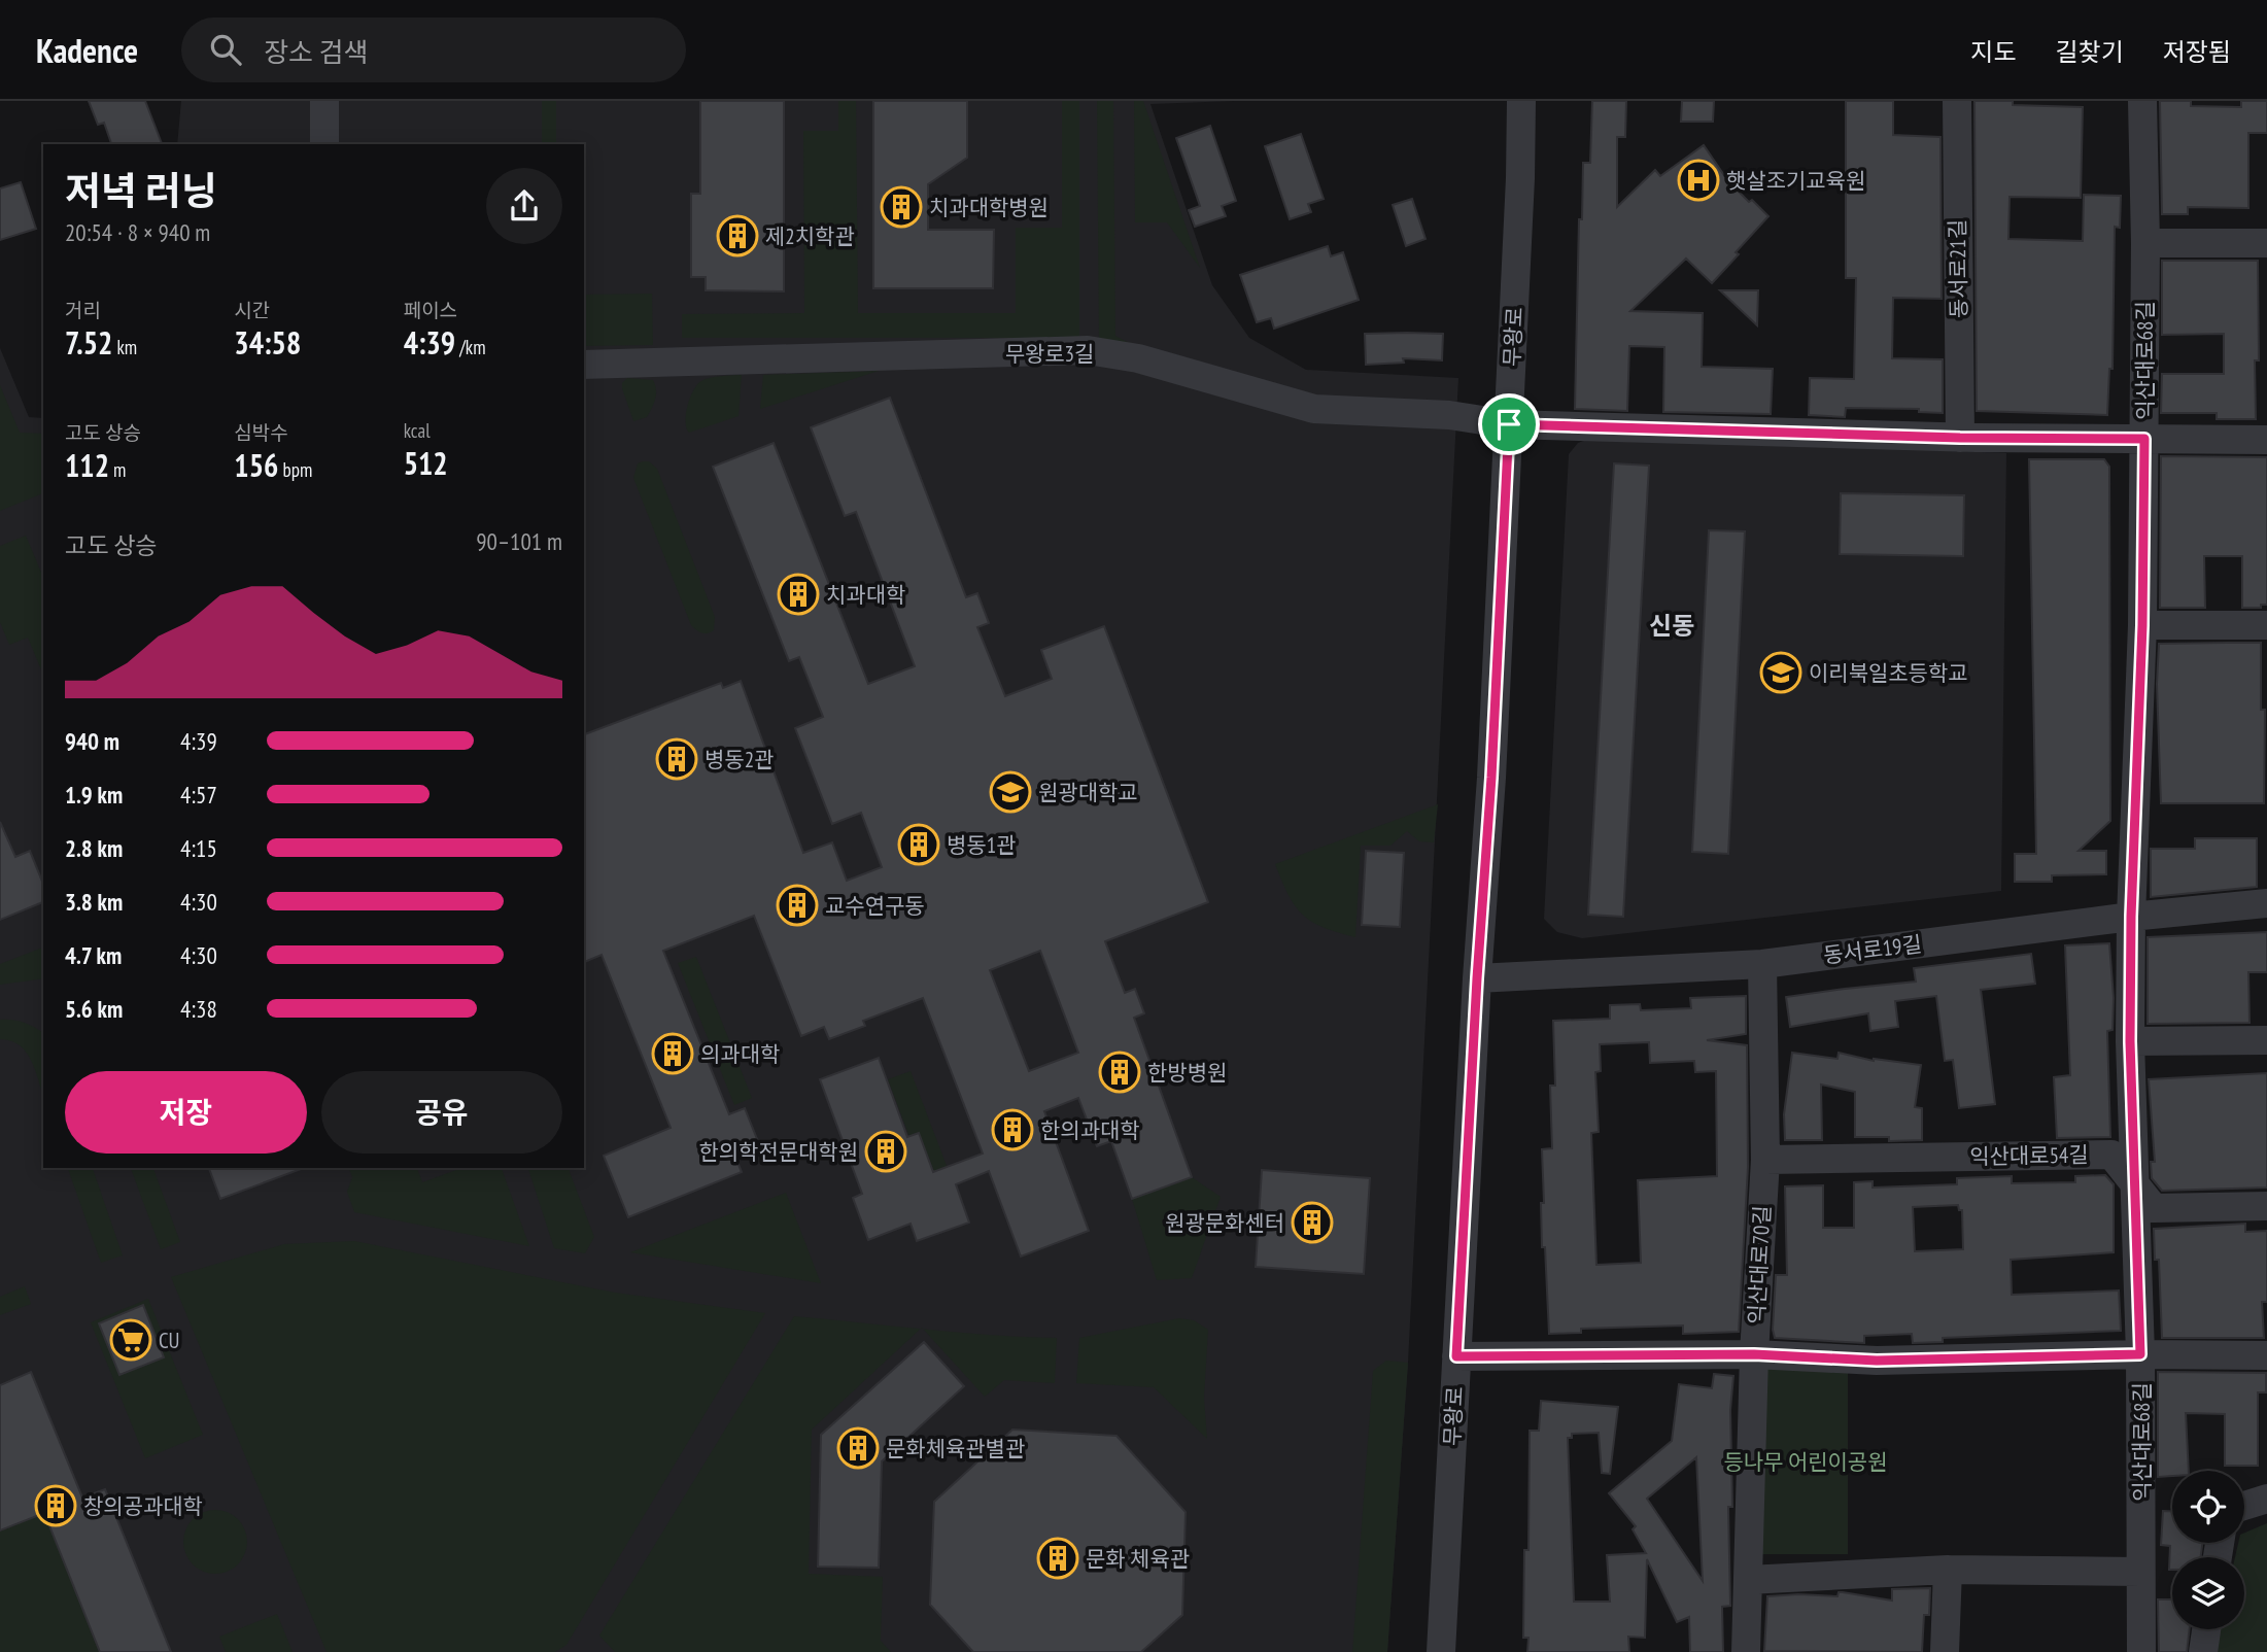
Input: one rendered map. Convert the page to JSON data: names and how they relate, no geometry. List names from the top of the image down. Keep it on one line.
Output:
{"streets":{"street":["동서로21길","무왕로","무왕로3길","익산대로68길","동서로19길","익산대로54길","익산대로70길"]},"crossings":[["무왕로","무왕로3길"],["무왕로","동서로19길"],["익산대로68길","동서로19길"],["익산대로68길","익산대로54길"],["동서로19길","익산대로70길"],["익산대로54길","익산대로70길"]],"districts":["신동"],"parks":["등나무 어린이공원"],"places":{"hospital":["햇살조기교육원"],"building":["치과대학병원","제2치학관","치과대학","병동2관","병동1관","교수연구동","의과대학","한방병원","한의과대학","한의학전문대학원","원광문화센터","문화체육관별관","창의공과대학","문화 체육관"],"school or university":["이리북일초등학교","원광대학교"],"supermarket":["CU"]},"page":{"header":"Kadence","search":"장소 검색","nav":["지도","길찾기","저장됨"],"heading":["저녁 러닝","20:54 · 8 × 940 m"],"stats":[["거리","7.52 km"],["시간","34:58"],["페이스","4:39 /km"],["고도 상승","112 m"],["심박수","156 bpm"],["kcal","512"]],"chart":["고도 상승","90–101 m"],"list":[{"name":"940 m","note":"4:39"},{"name":"1.9 km","note":"4:57"},{"name":"2.8 km","note":"4:15"},{"name":"3.8 km","note":"4:30"},{"name":"4.7 km","note":"4:30"},{"name":"5.6 km","note":"4:38"}],"buttons":["저장","공유"]}}
